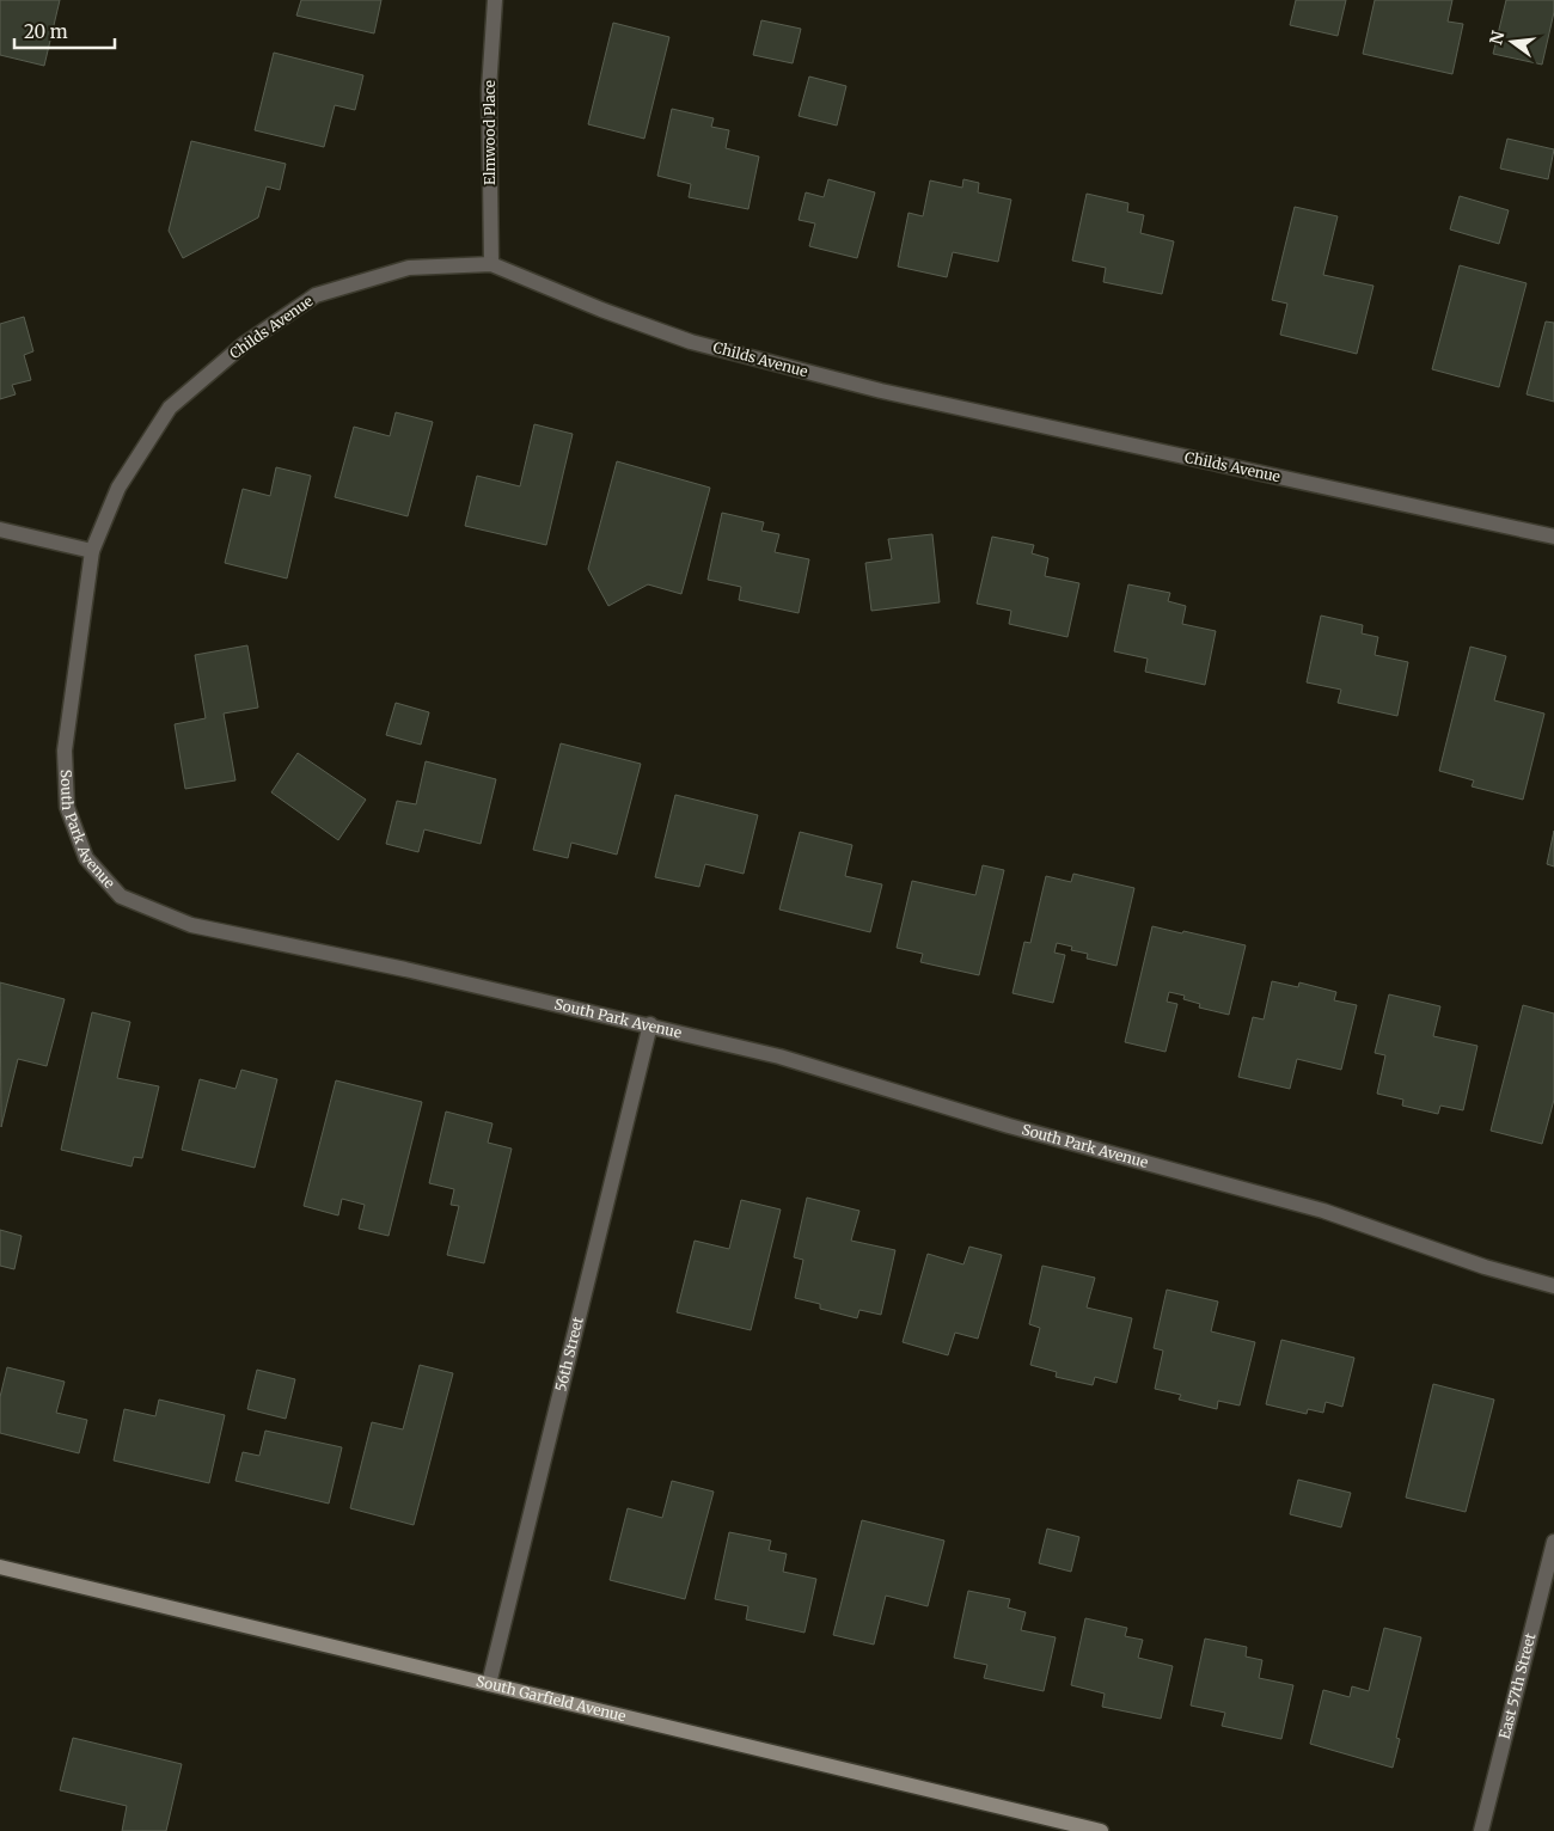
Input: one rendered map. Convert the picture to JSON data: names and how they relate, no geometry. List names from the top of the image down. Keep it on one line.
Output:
{"streets":{"street":["Elmwood Place","Childs Avenue","South Park Avenue","56th Street","East 57th Street","South Garfield Avenue"]},"crossings":[["Elmwood Place","Childs Avenue"],["Childs Avenue","South Park Avenue"],["South Park Avenue","56th Street"],["56th Street","South Garfield Avenue"]],"scale_bar":"20 m","north":"left"}
